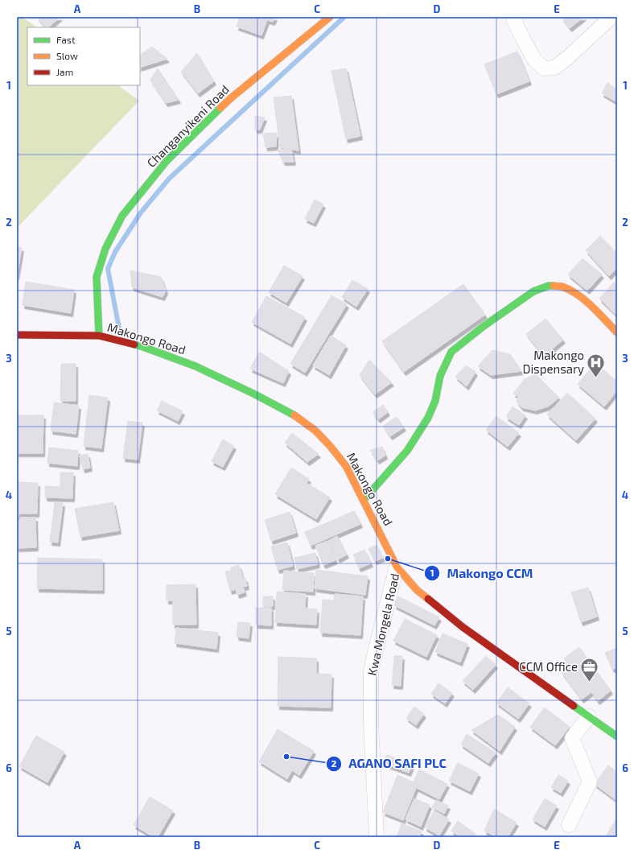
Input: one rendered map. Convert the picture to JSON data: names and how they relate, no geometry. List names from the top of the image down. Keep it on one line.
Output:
{"streets":{"street":["Changanyikeni Road","Makongo Road","Kwa Mongela Road"]},"crossings":[["Changanyikeni Road","Makongo Road"],["Makongo Road","Kwa Mongela Road"]],"places":{"hospital":["Makongo Dispensary"],"other":["Makongo CCM","AGANO SAFI PLC"],"office":["CCM Office"]},"legend":["Fast","Slow","Jam"],"grid":{"columns":["A","B","C","D","E"],"rows":["1","2","3","4","5","6"]}}
